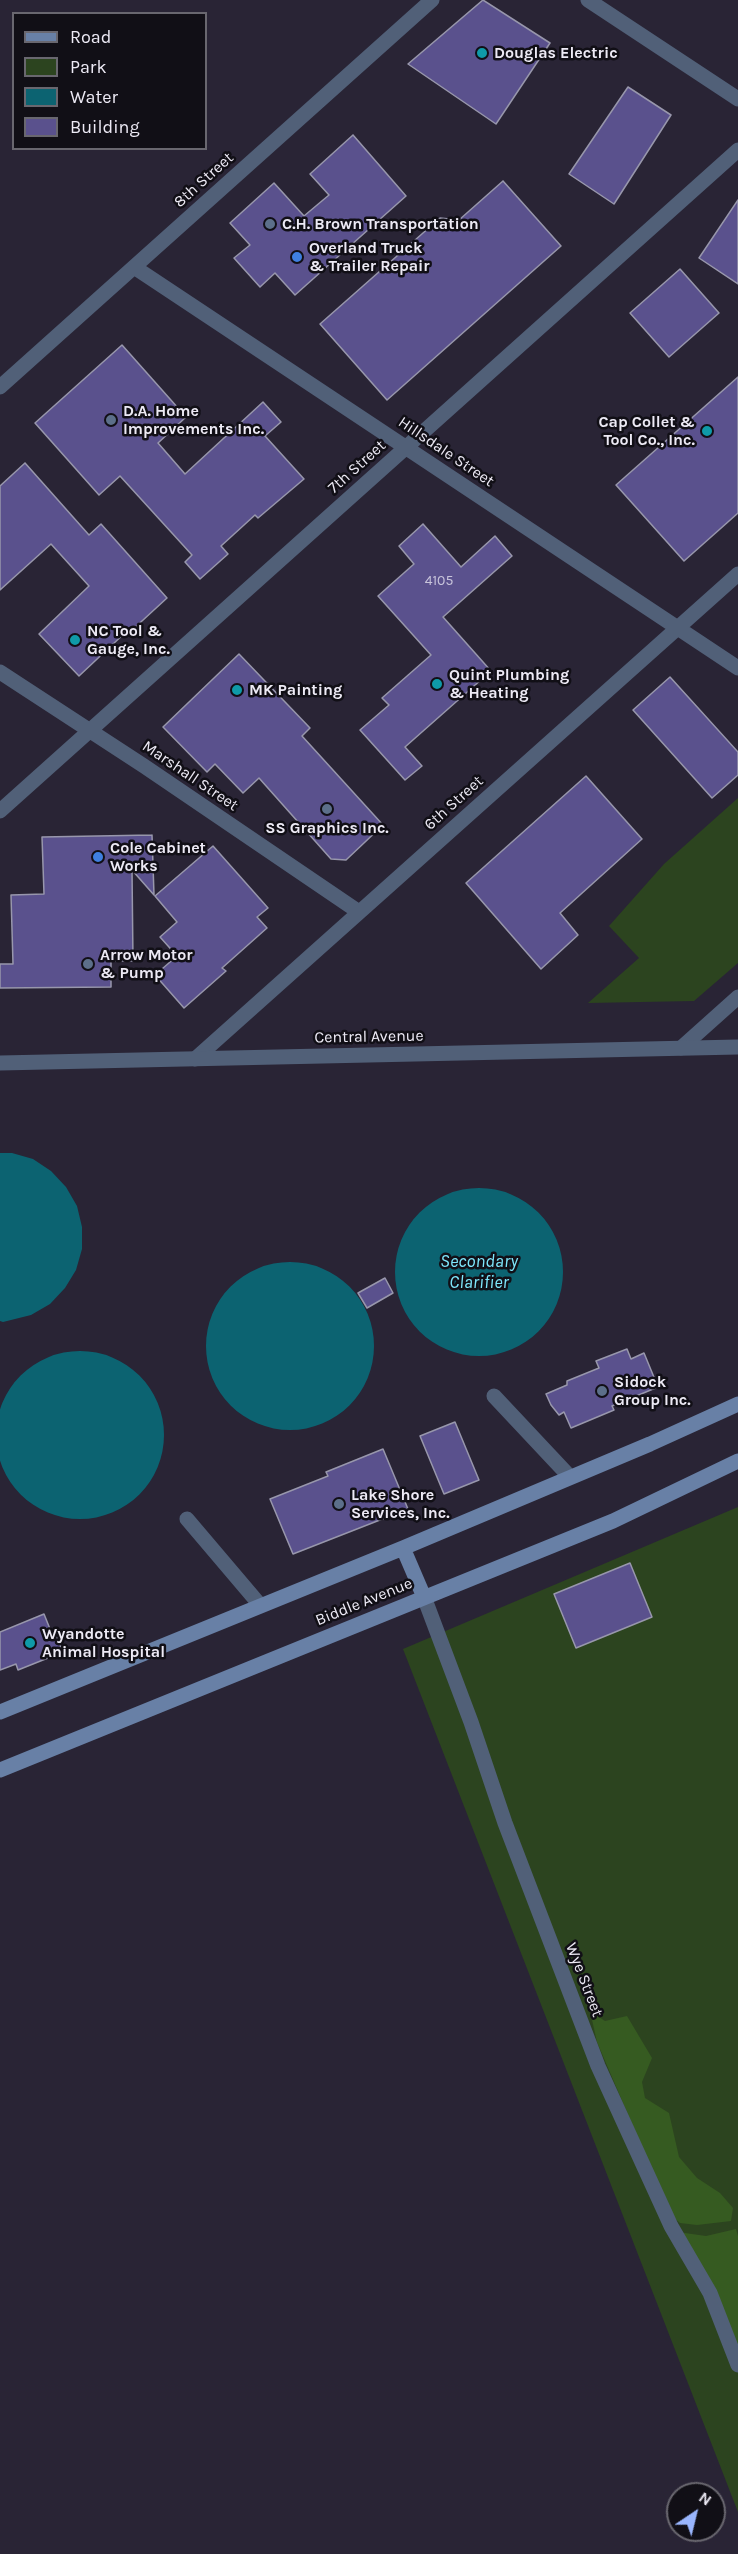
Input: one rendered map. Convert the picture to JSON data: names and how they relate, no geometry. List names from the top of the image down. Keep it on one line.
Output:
{"streets":{"main road":["Biddle Avenue"],"street":["8th Street","Hillsdale Street","7th Street","Marshall Street","6th Street","Central Avenue","Wye Street"]},"crossings":[["8th Street","Hillsdale Street"],["Hillsdale Street","7th Street"],["Hillsdale Street","6th Street"],["7th Street","Marshall Street"],["Marshall Street","6th Street"],["6th Street","Central Avenue"],["Biddle Avenue","Wye Street"]],"water":["Secondary Clarifier"],"places":["Douglas Electric","C.H. Brown Transportation","Overland Truck & Trailer Repair","D.A. Home Improvements Inc.","Cap Collet & Tool Co., Inc.","NC Tool & Gauge, Inc.","Quint Plumbing & Heating","MK Painting","SS Graphics Inc.","Cole Cabinet Works","Arrow Motor & Pump","Sidock Group Inc.","Lake Shore Services, Inc.","Wyandotte Animal Hospital"],"house_numbers":["4105"],"legend":["Road","Park","Water","Building"],"north":"top right"}
